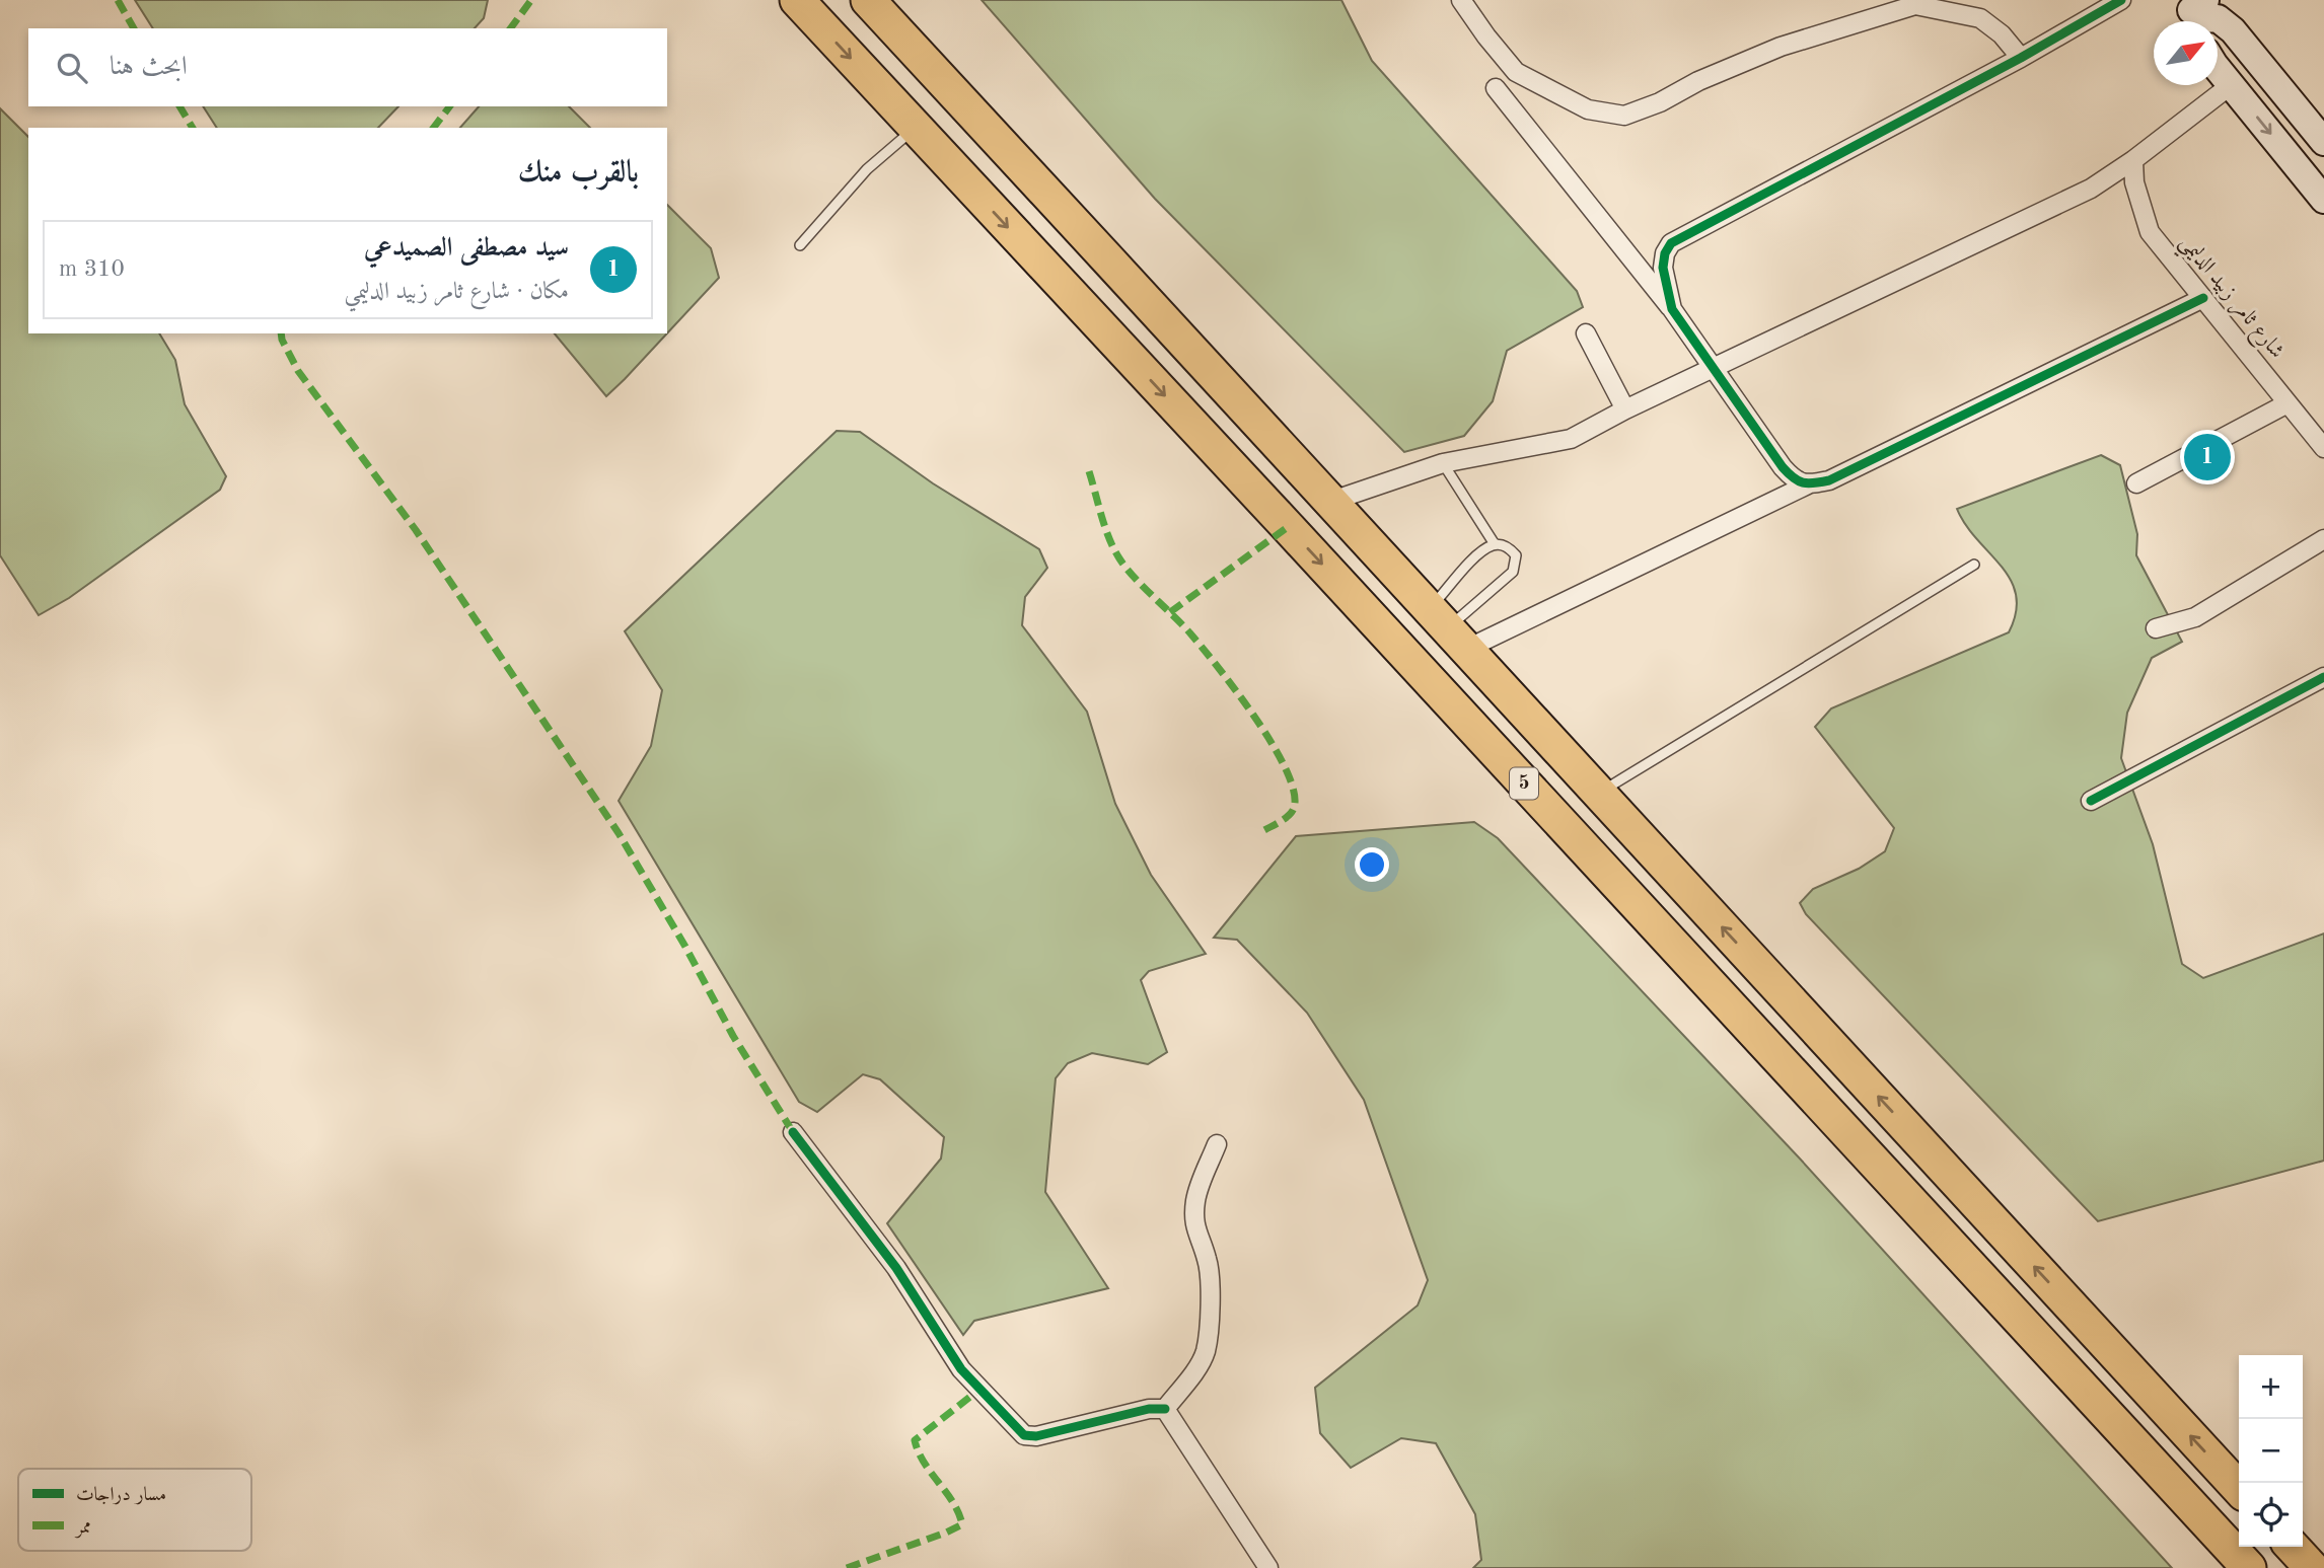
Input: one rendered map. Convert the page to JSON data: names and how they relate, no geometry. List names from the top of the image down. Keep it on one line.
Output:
{"streets":{"highway":["5"],"street":["شارع ثامر زبيد الدليمي"]},"legend":["مسار دراجات","ممر"],"north":"top right","page":{"search":"ابحث هنا","heading":"بالقرب منك","list":[{"mark":"1","name":"سيد مصطفى الصميدعي","note":"مكان · شارع ثامر زبيد الدليمي","value":"310 m"}],"pins":"1","map_buttons":["+","−"]}}
